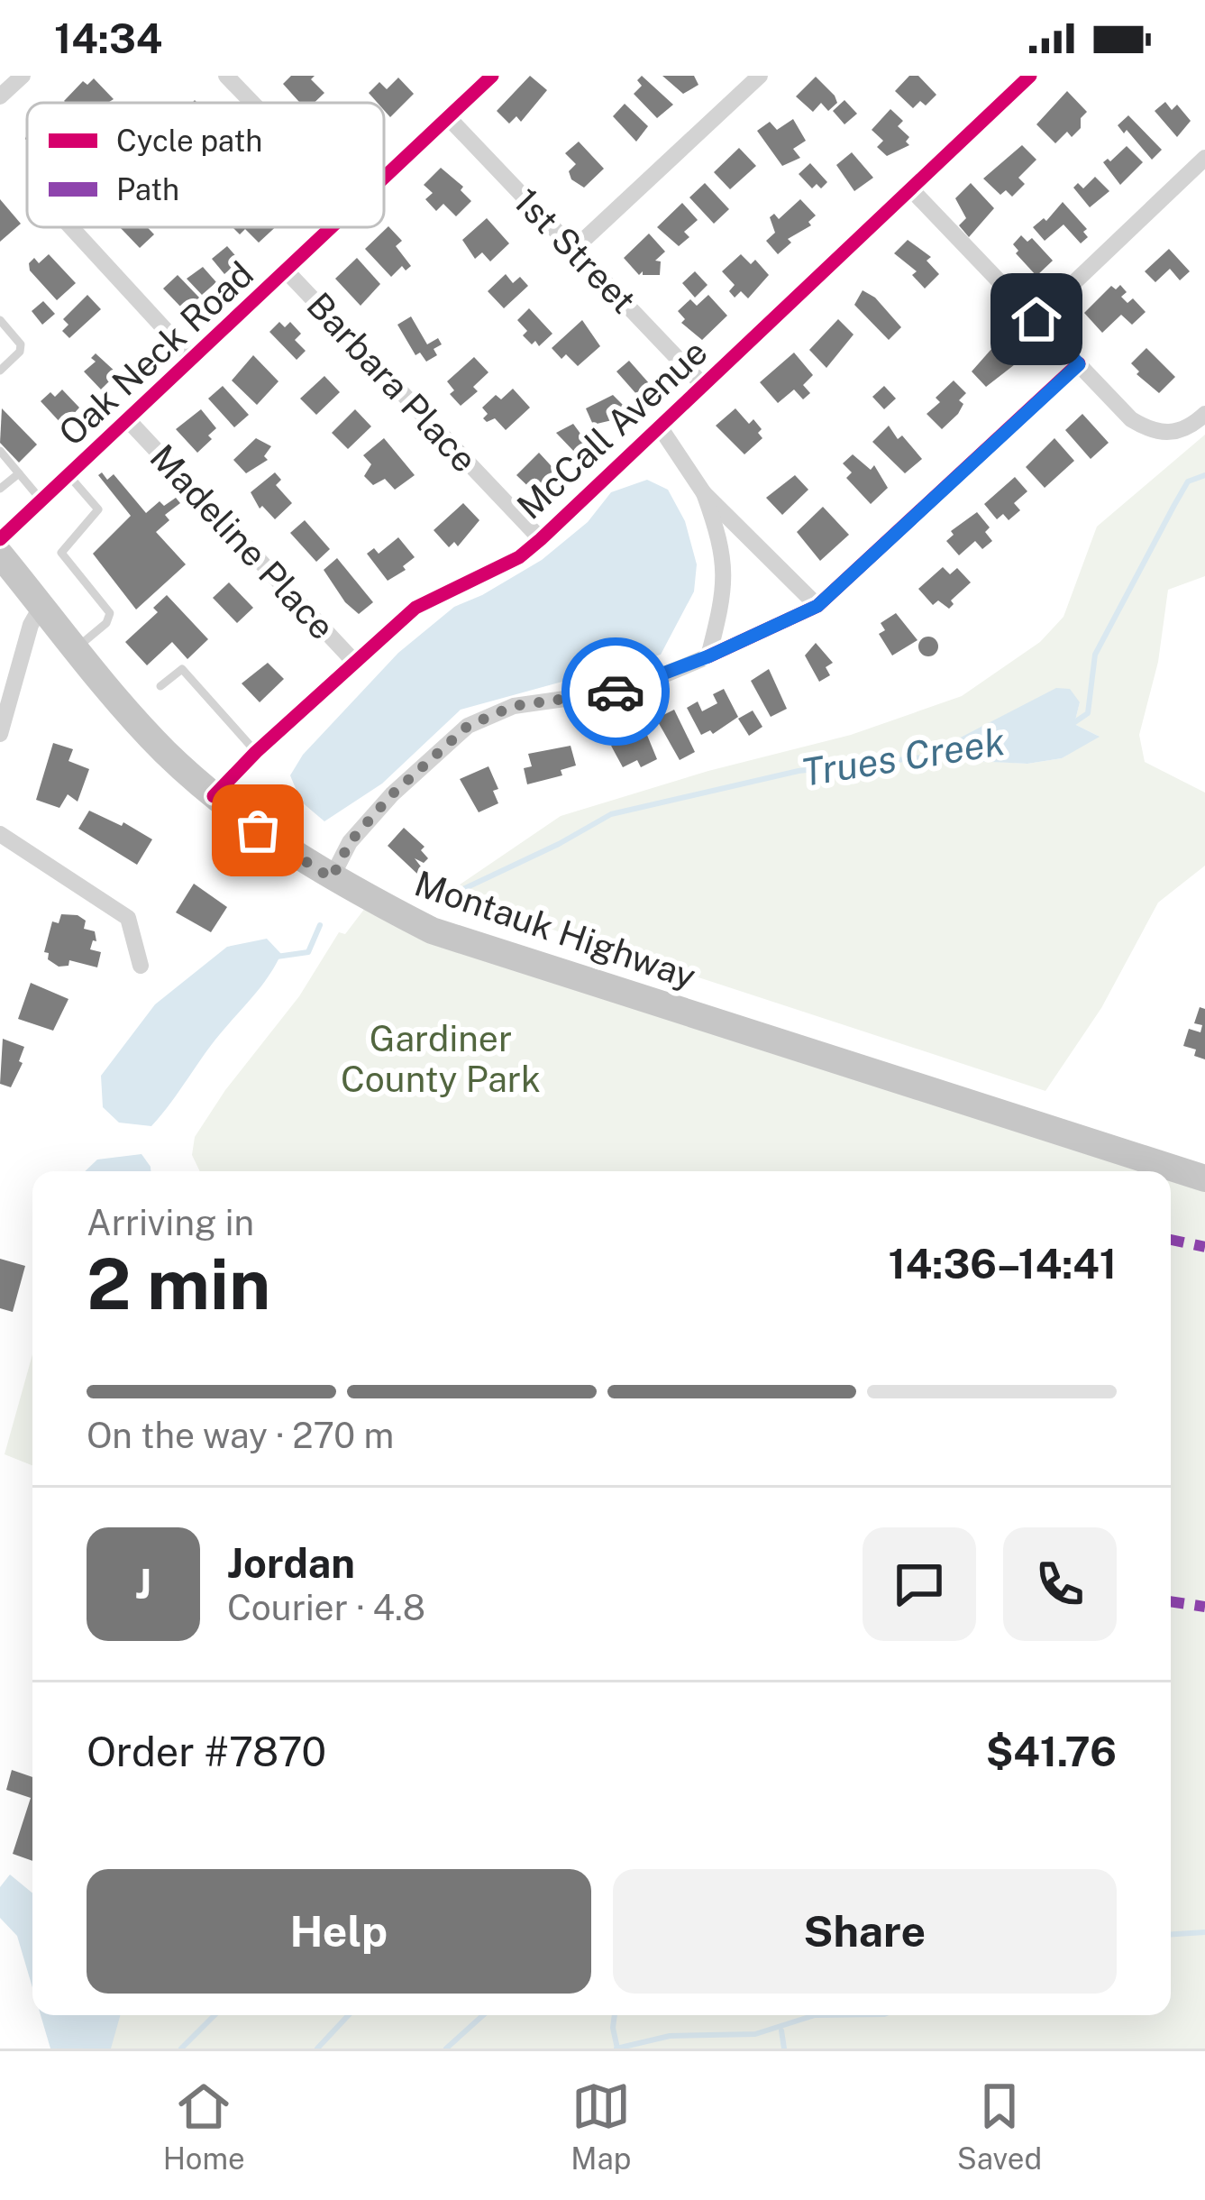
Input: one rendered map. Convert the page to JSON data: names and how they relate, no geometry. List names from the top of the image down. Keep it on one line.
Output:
{"streets":{"main road":["Montauk Highway"],"street":["1st Street","Oak Neck Road","Barbara Place","McCall Avenue","Madeline Place"]},"crossings":[["1st Street","Oak Neck Road"],["1st Street","McCall Avenue"],["Oak Neck Road","Barbara Place"],["Oak Neck Road","Madeline Place"],["Barbara Place","McCall Avenue"],["McCall Avenue","Madeline Place"],["McCall Avenue","Montauk Highway"]],"water":["Trues Creek"],"parks":["Gardiner County Park"],"legend":["Cycle path","Path"],"page":{"status":"14:34","heading":["2 min","Arriving in","14:36–14:41"],"panel":["Jordan","Courier · 4.8","Order #7870","$41.76"],"bar":"On the way · 270 m","round":"J","buttons":["Help","Share"],"tabs":["Home","Map","Saved"]}}
